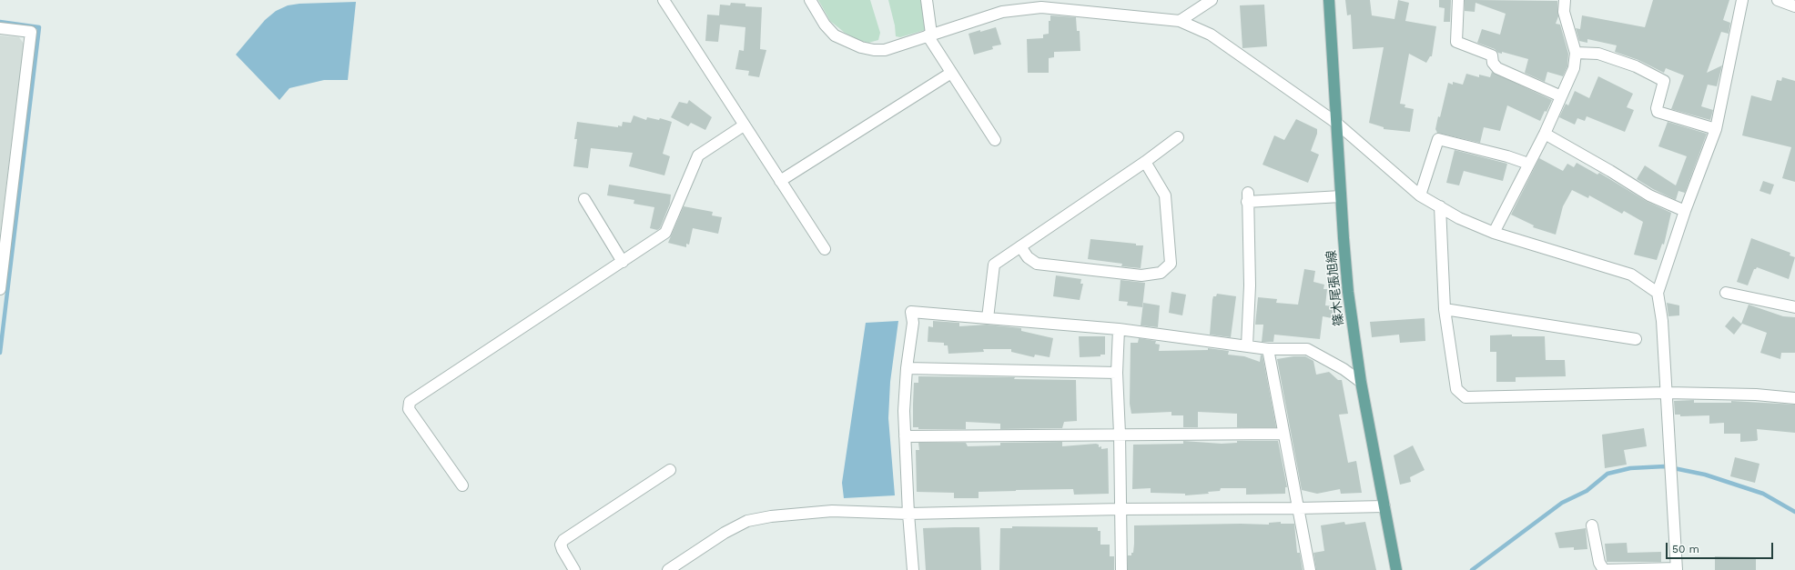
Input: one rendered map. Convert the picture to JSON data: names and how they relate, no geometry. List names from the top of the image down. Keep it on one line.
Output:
{"streets":{"main road":["篠木尾張旭線"]},"scale_bar":"50 m"}
